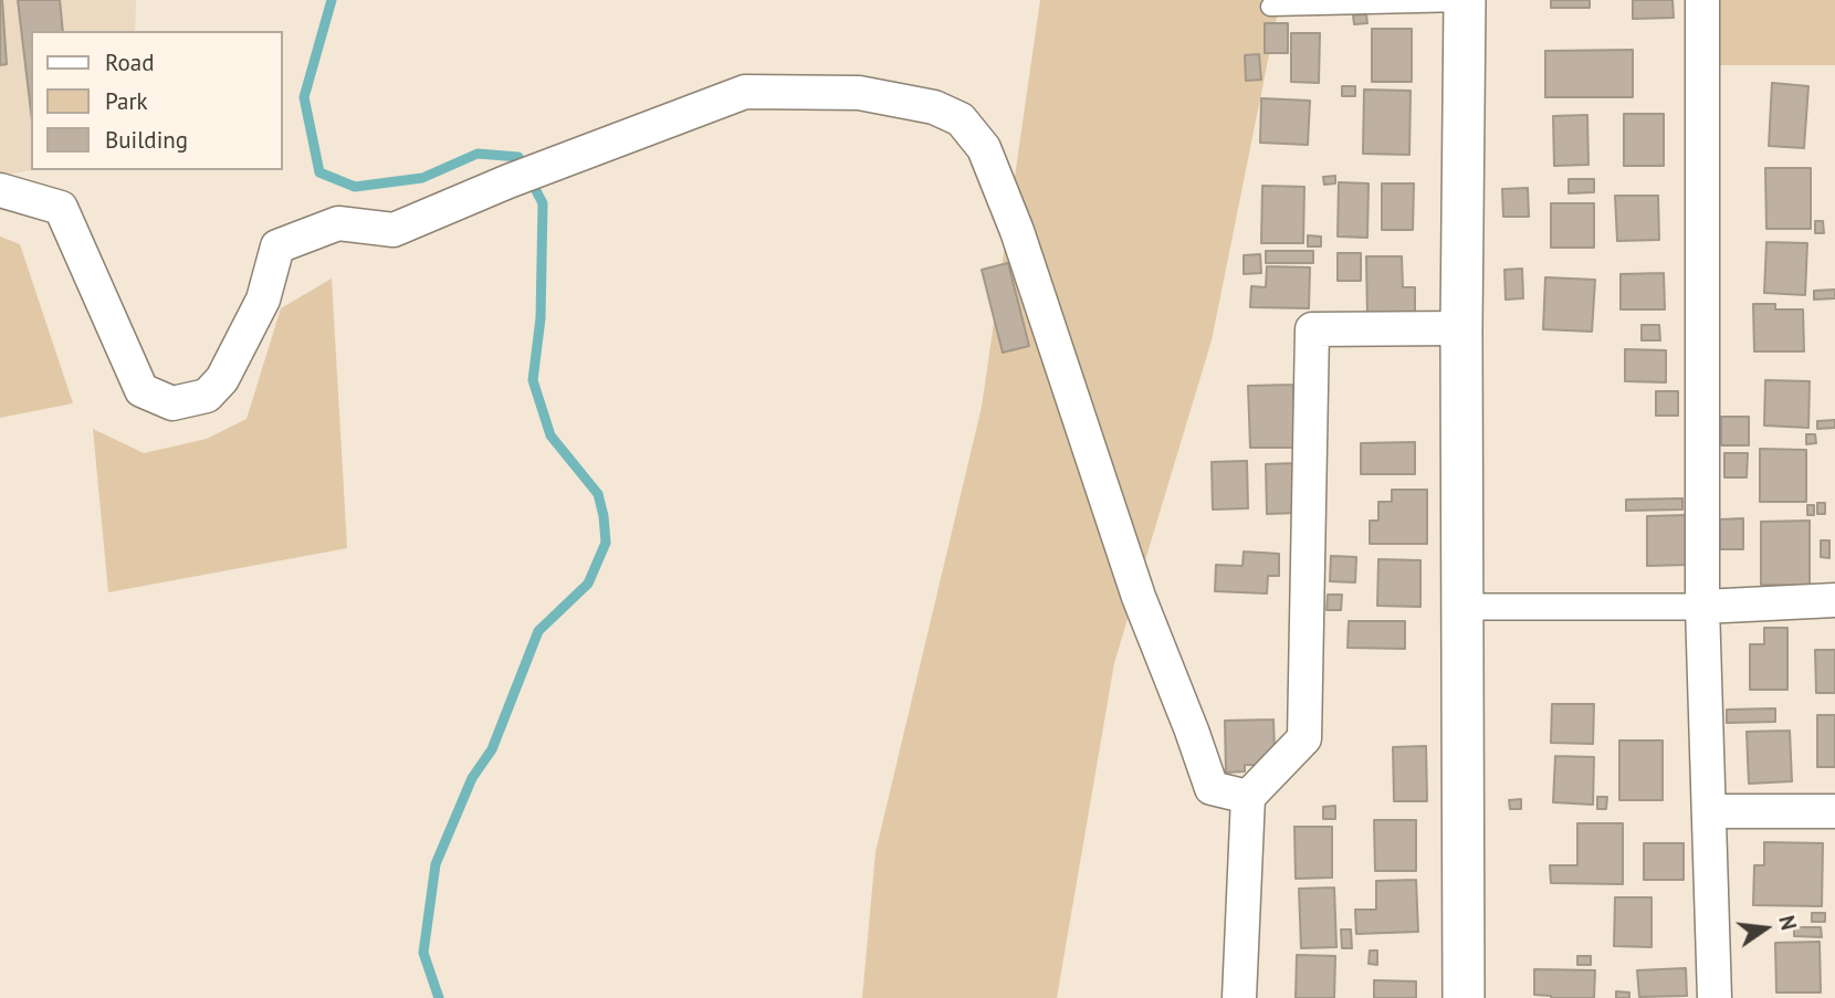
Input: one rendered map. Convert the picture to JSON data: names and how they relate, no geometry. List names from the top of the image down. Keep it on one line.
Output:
{"legend":["Road","Park","Building"],"north":"right"}
